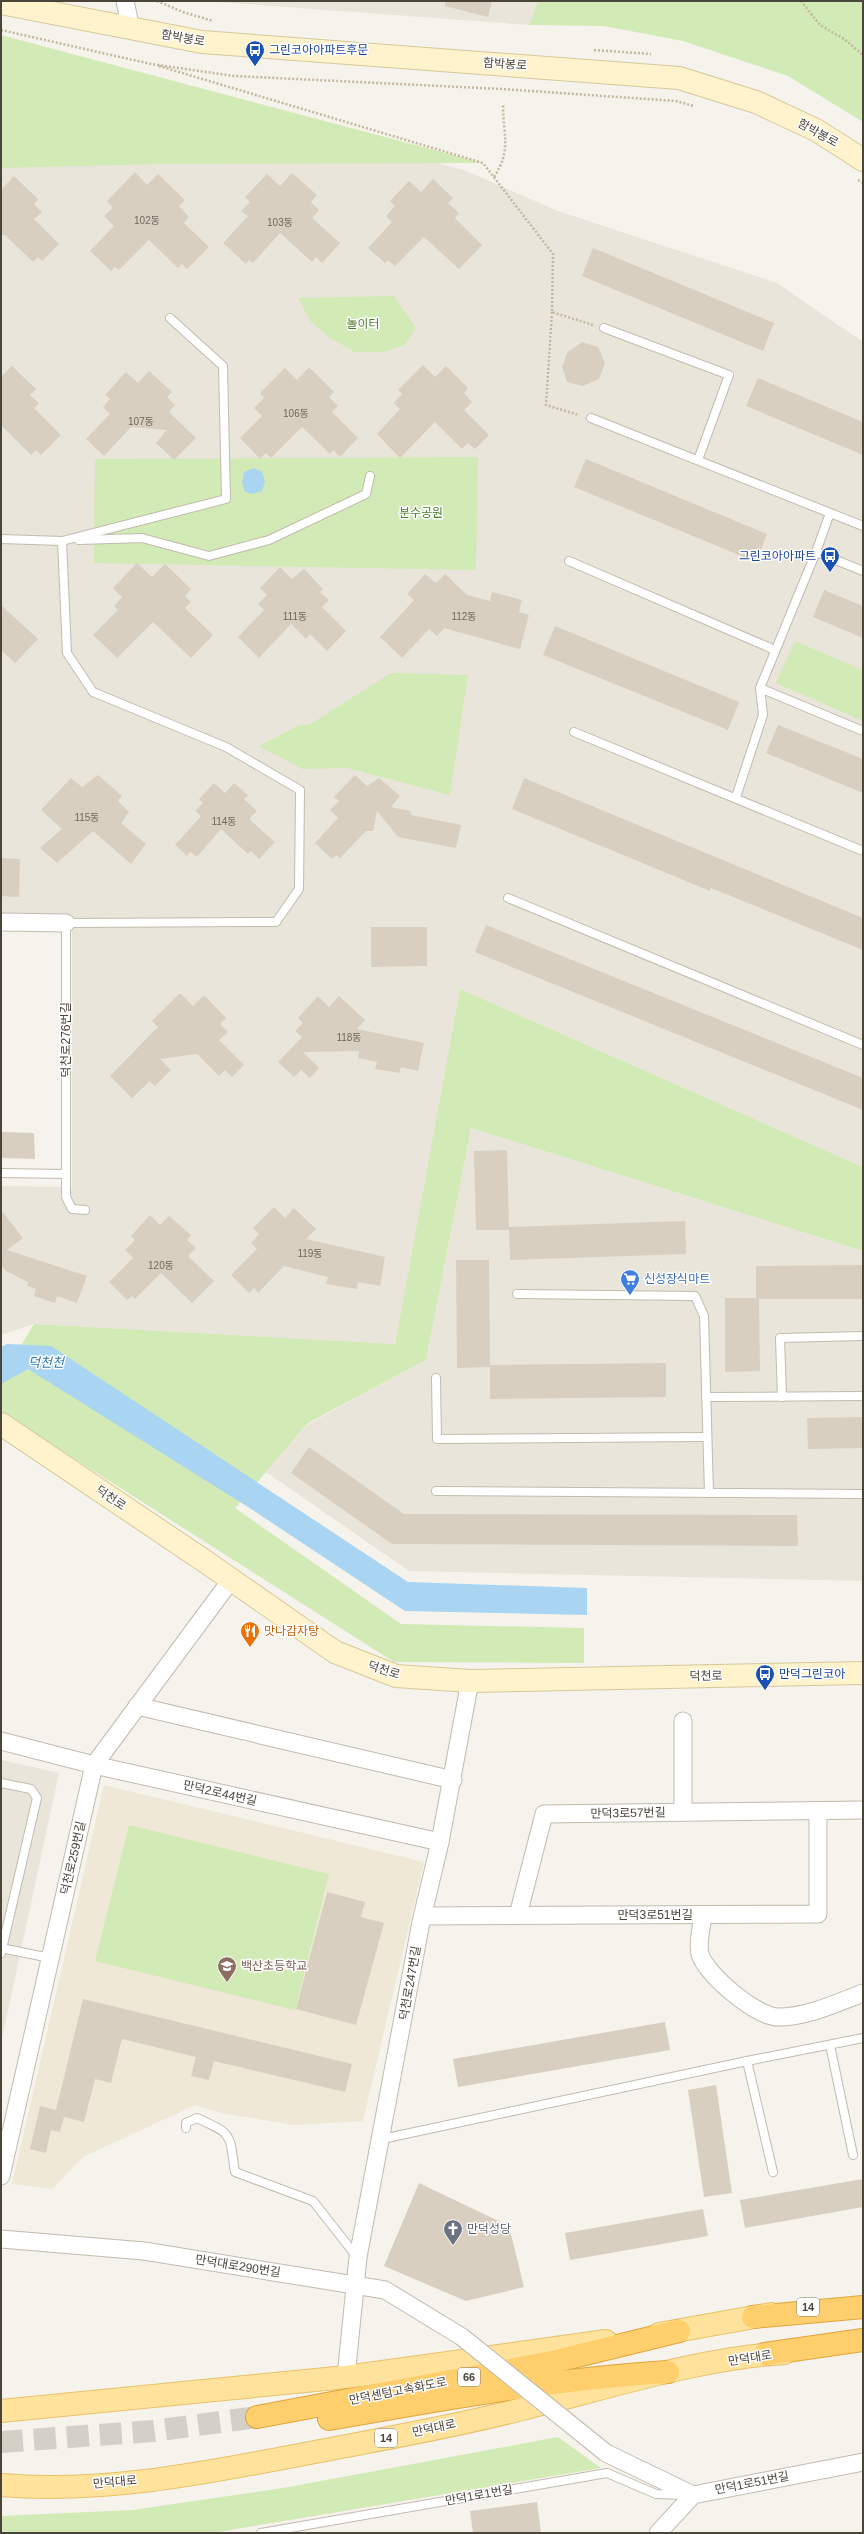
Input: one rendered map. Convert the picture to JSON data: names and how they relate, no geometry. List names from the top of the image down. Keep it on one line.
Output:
{"streets":{"highway":["66","만덕센텀고속화도로"],"main road":["함박봉로","덕천로","14","만덕대로"],"street":["만덕2로44번길","만덕3로57번길","덕천로259번길","만덕3로51번길","덕천로247번길","만덕대로290번길","만덕1로51번길"],"lane":["덕천로276번길","만덕1로1번길"]},"crossings":[["덕천로","덕천로259번길"],["덕천로","덕천로247번길"],["만덕2로44번길","덕천로259번길"],["만덕2로44번길","덕천로247번길"],["만덕3로57번길","만덕3로51번길"],["만덕3로51번길","덕천로247번길"],["덕천로247번길","만덕대로290번길"],["덕천로247번길","14"],["만덕대로290번길","만덕1로51번길"],["만덕대로290번길","만덕1로1번길"],["14","만덕센텀고속화도로"],["만덕대로","만덕센텀고속화도로"],["만덕1로51번길","만덕1로1번길"]],"water":["덕천천"],"parks":["놀이터","분수공원"],"places":{"bus stop":["그린코아아파트후문","그린코아아파트","만덕그린코아"],"supermarket":["신성장식마트"],"restaurant":["맛나감자탕"],"school or university":["백산초등학교"],"church":["만덕성당"]},"house_numbers":["102동","103동","106동","107동","111동","112동","115동","114동","118동","119동","120동"]}
